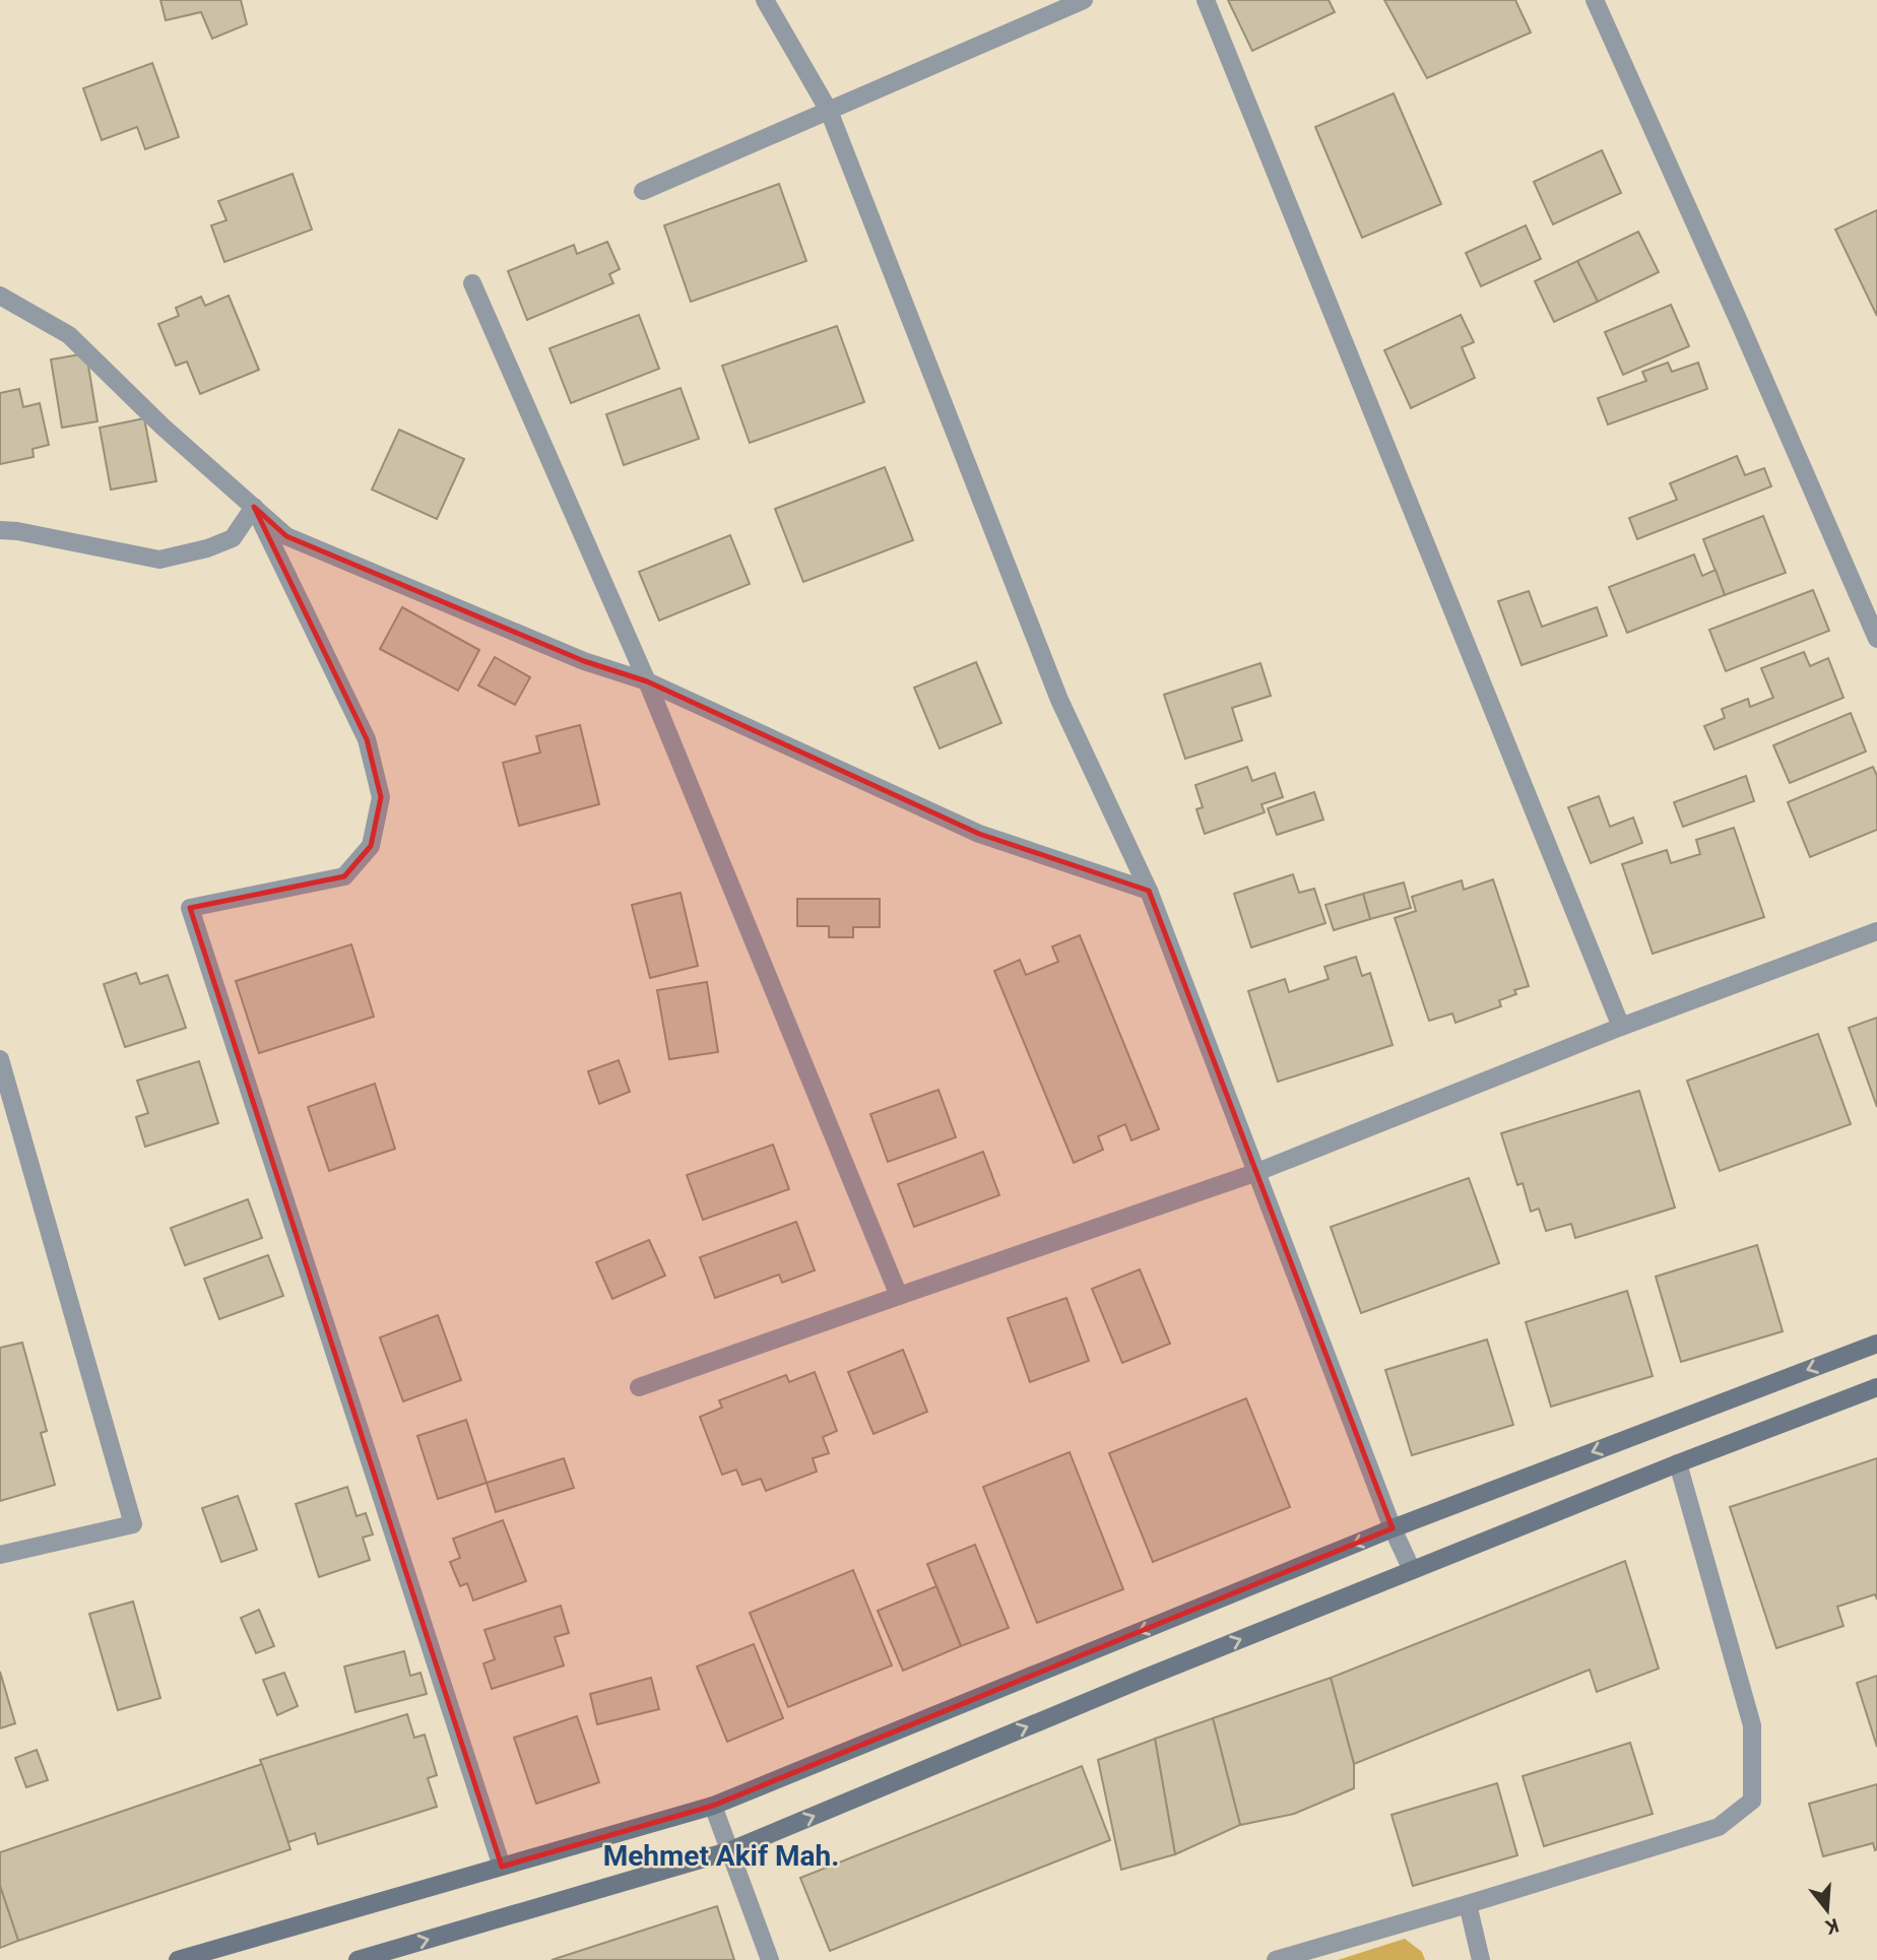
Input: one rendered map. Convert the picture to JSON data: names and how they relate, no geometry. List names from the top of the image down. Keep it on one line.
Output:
{"districts":["Mehmet Akif Mah."],"north":"bottom"}
